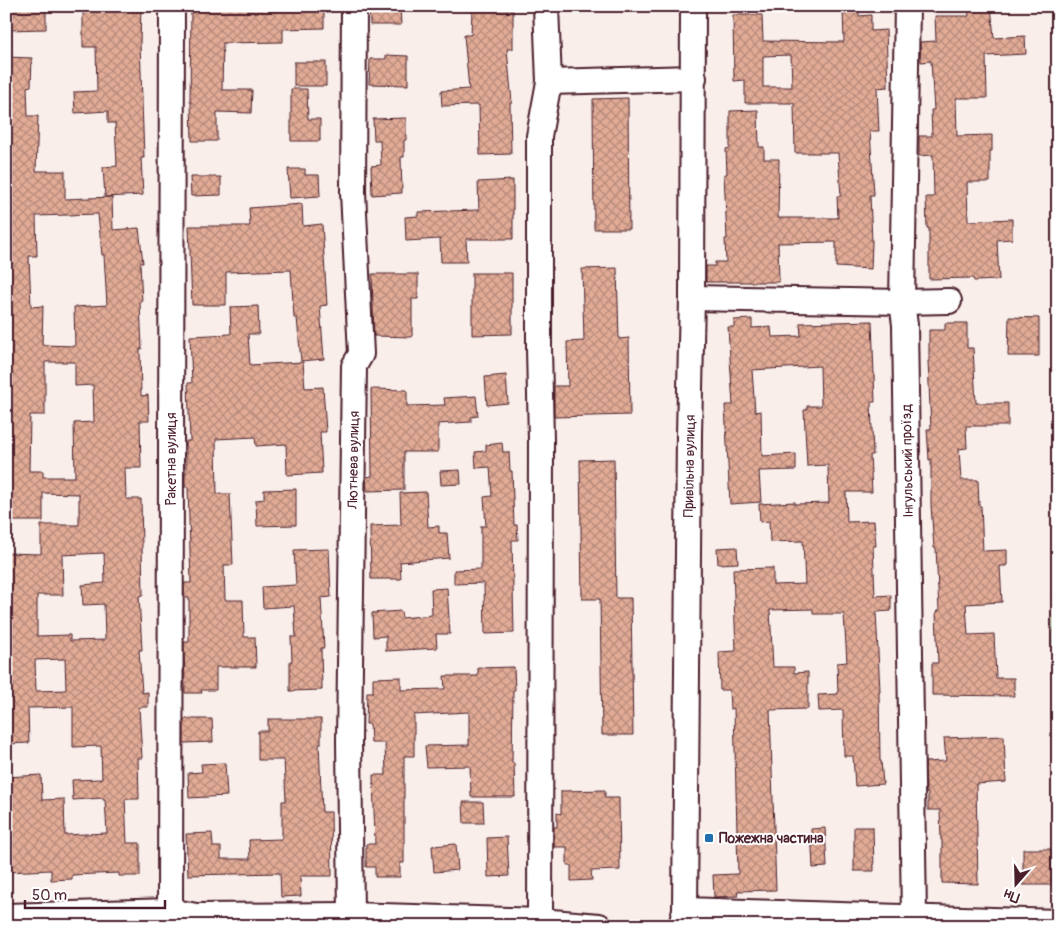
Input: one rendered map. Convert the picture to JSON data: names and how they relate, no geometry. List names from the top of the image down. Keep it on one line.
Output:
{"streets":{"street":["Ракетна вулиця","Лютнева вулиця","Інгульський проїзд","Привільна вулиця"]},"places":{"transit":["Пожежна частина"]},"scale_bar":"50 m","north":"bottom"}
